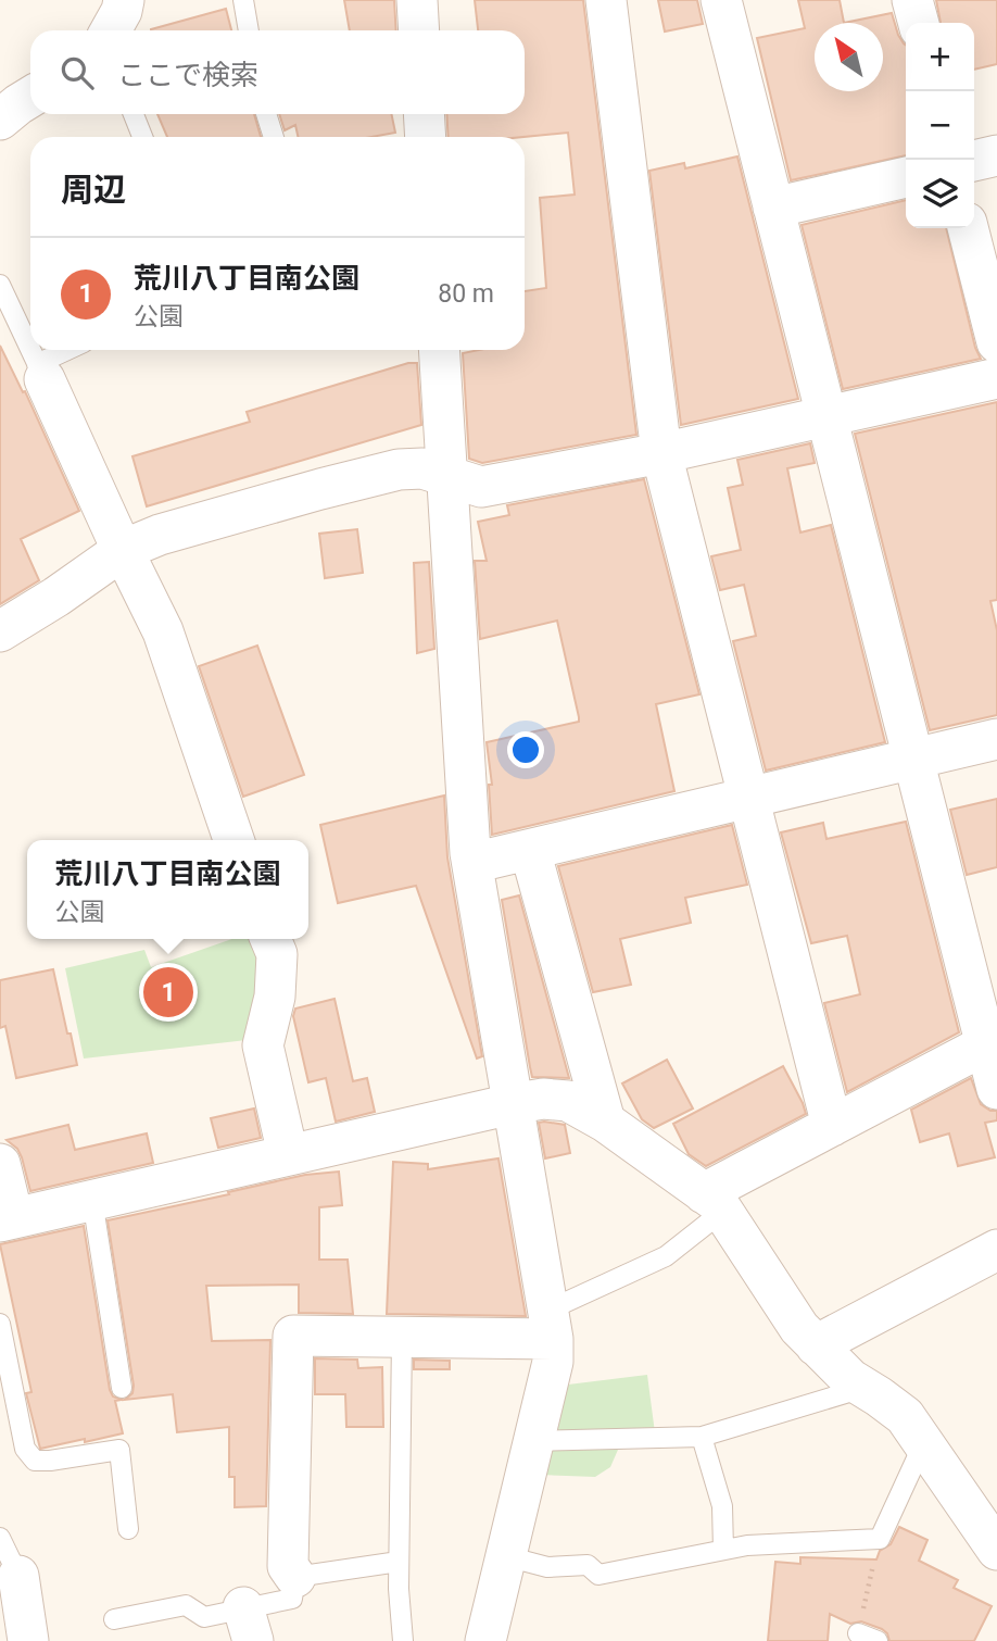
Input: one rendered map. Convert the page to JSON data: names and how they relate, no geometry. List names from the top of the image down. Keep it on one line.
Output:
{"north":"top left","page":{"map_buttons":["+","−"],"search":"ここで検索","heading":"周辺","list":[{"mark":"1","name":"荒川八丁目南公園","note":"公園","value":"80 m"}],"popup":["荒川八丁目南公園","公園"],"pins":"1"}}
